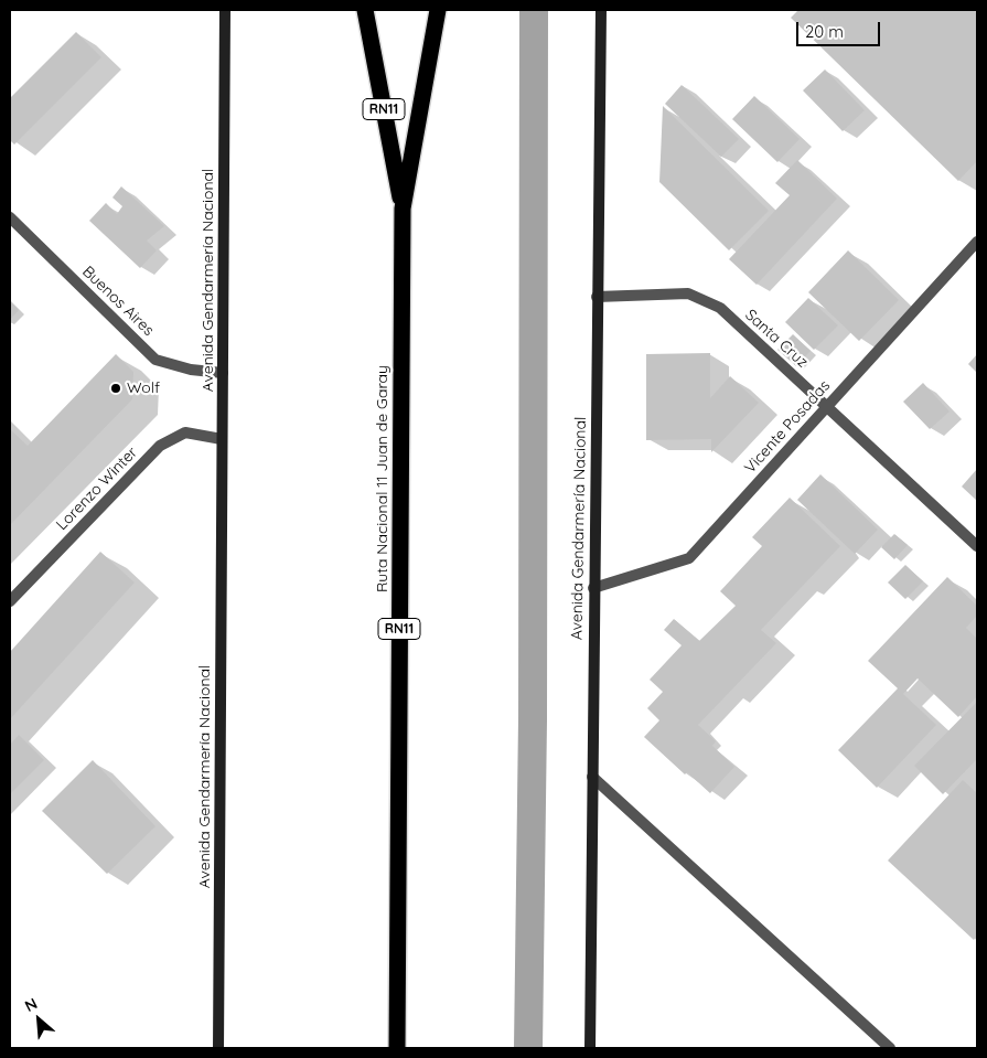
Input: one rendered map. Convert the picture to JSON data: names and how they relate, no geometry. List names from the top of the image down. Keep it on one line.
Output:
{"streets":{"highway":["RN11","Ruta Nacional 11 Juan de Garay"],"main road":["Avenida Gendarmería Nacional"],"street":["Buenos Aires","Santa Cruz","Vicente Posadas","Lorenzo Winter"]},"crossings":[["Avenida Gendarmería Nacional","Buenos Aires"],["Avenida Gendarmería Nacional","Santa Cruz"],["Avenida Gendarmería Nacional","Vicente Posadas"],["Avenida Gendarmería Nacional","Lorenzo Winter"],["Santa Cruz","Vicente Posadas"]],"places":["Wolf"],"scale_bar":"20 m","north":"top left"}
